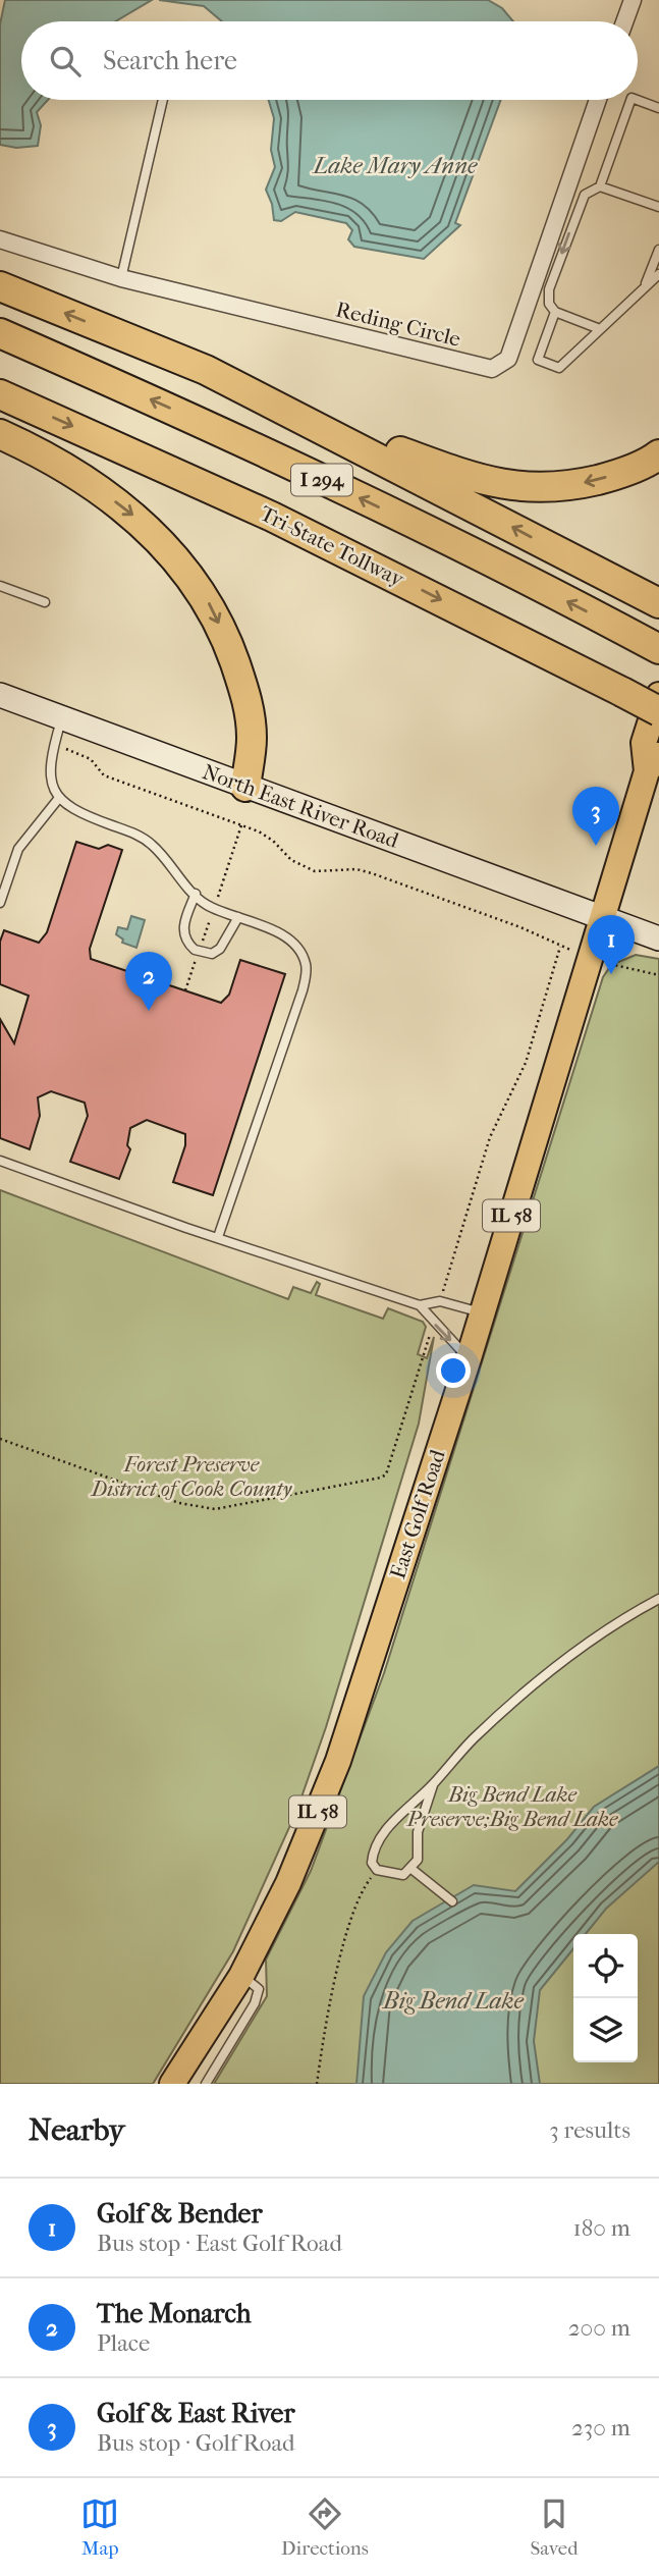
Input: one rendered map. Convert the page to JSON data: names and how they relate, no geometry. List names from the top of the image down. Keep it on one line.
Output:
{"streets":{"highway":["I 294","Tri-State Tollway"],"main road":["IL 58","East Golf Road"],"street":["Reding Circle","North East River Road"]},"crossings":[["North East River Road","IL 58"],["North East River Road","East Golf Road"],["IL 58","East Golf Road"]],"water":["Lake Mary Anne","Big Bend Lake"],"parks":["Forest Preserve District of Cook County","Big Bend Lake Preserve;Big Bend Lake"],"page":{"search":"Search here","pins":["3","1","2"],"heading":["Nearby","3 results"],"list":[{"mark":"1","name":"Golf & Bender","note":"Bus stop · East Golf Road","value":"180 m"},{"mark":"2","name":"The Monarch","note":"Place","value":"200 m"},{"mark":"3","name":"Golf & East River","note":"Bus stop · Golf Road","value":"230 m"}],"nav":["Map","Directions","Saved"]}}
